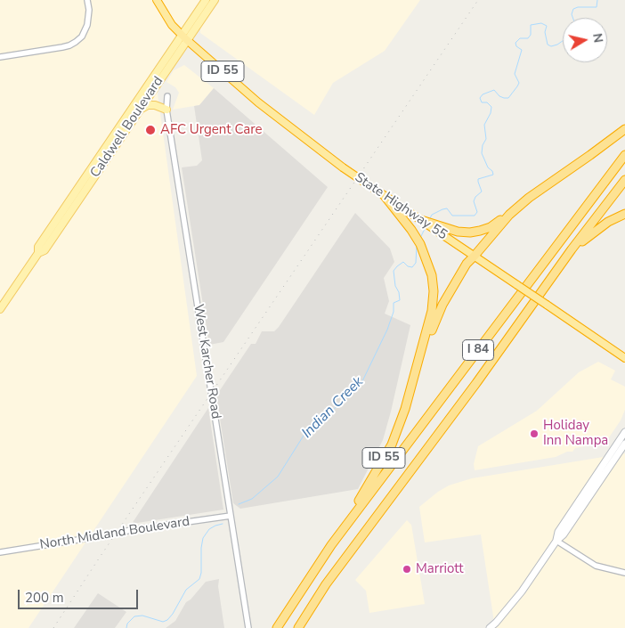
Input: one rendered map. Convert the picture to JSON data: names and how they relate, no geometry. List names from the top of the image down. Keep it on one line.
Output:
{"streets":{"highway":["ID 55","State Highway 55","I 84"],"main road":["Caldwell Boulevard"],"street":["West Karcher Road","North Midland Boulevard"]},"crossings":[["ID 55","Caldwell Boulevard"],["ID 55","State Highway 55"],["ID 55","I 84"],["Caldwell Boulevard","State Highway 55"],["West Karcher Road","North Midland Boulevard"]],"water":["Indian Creek"],"places":["AFC Urgent Care","Holiday Inn Nampa","Marriott"],"scale_bar":"200 m","north":"right"}
